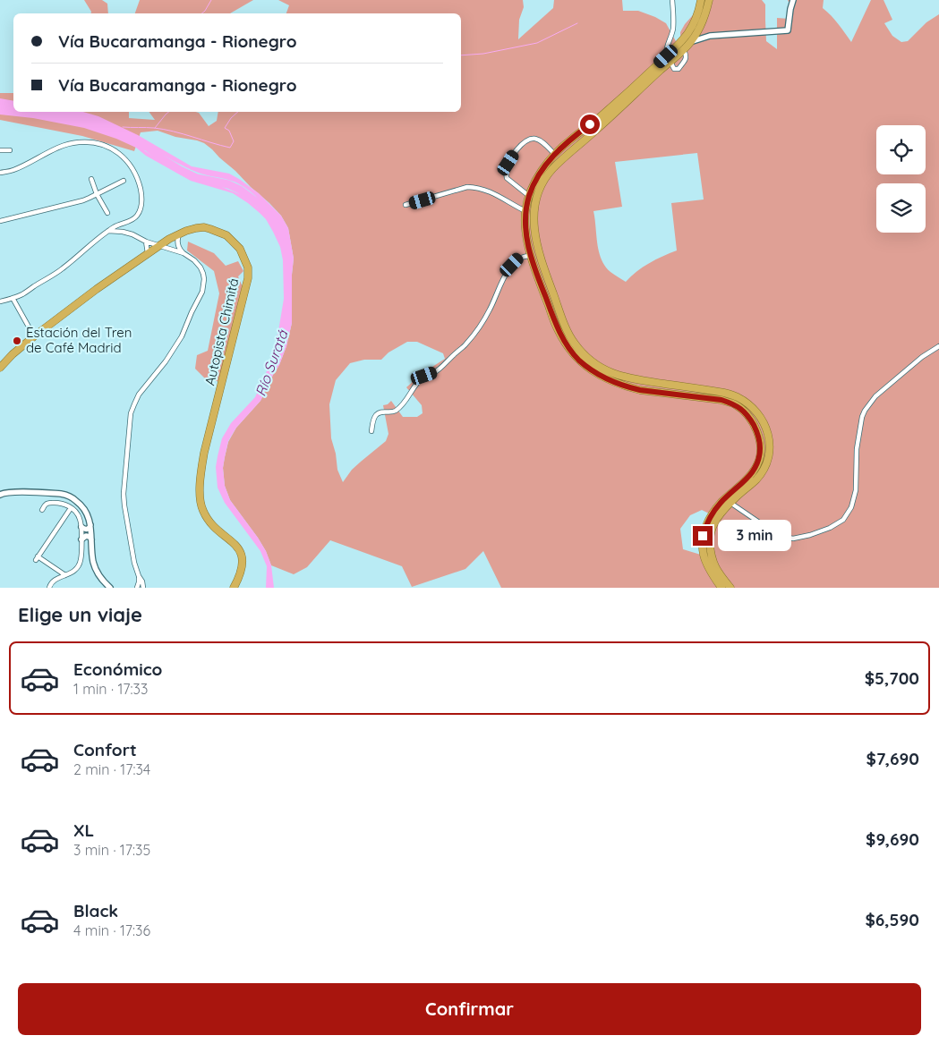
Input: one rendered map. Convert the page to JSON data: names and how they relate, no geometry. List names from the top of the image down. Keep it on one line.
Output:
{"streets":{"highway":["Autopista Chimitá"]},"water":["Río Suratá"],"places":["Estación del Tren de Café Madrid"],"page":{"banner":["Vía Bucaramanga - Rionegro","Vía Bucaramanga - Rionegro"],"bubble":"3 min","heading":"Elige un viaje","list":[{"name":"Económico","note":"1 min · 17:33","value":"$5,700"},{"name":"Confort","note":"2 min · 17:34","value":"$7,690"},{"name":"XL","note":"3 min · 17:35","value":"$9,690"},{"name":"Black","note":"4 min · 17:36","value":"$6,590"}],"buttons":"Confirmar"}}
